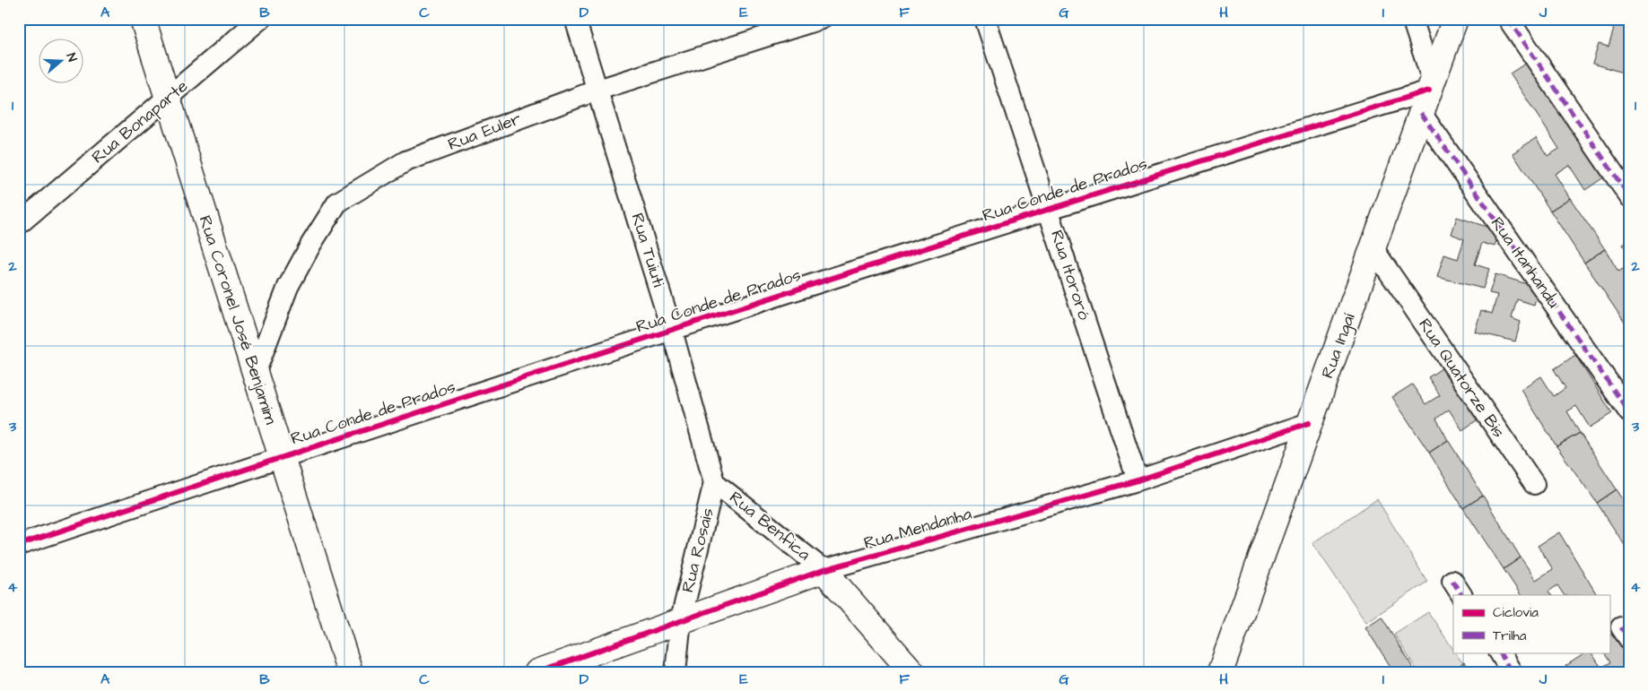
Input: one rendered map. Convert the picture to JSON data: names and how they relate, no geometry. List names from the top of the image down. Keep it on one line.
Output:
{"streets":{"street":["Rua Bonaparte","Rua Euler","Rua Conde de Prados","Rua Tuiuti","Rua Itanhandu","Rua Itororó","Rua Coronel José Benjamim","Rua Ingaí","Rua Quatorze Bis","Rua Benfica","Rua Mendanha","Rua Rosais"]},"crossings":[["Rua Bonaparte","Rua Coronel José Benjamim"],["Rua Euler","Rua Tuiuti"],["Rua Euler","Rua Coronel José Benjamim"],["Rua Conde de Prados","Rua Tuiuti"],["Rua Conde de Prados","Rua Itororó"],["Rua Conde de Prados","Rua Coronel José Benjamim"],["Rua Conde de Prados","Rua Ingaí"],["Rua Tuiuti","Rua Benfica"],["Rua Tuiuti","Rua Rosais"],["Rua Itanhandu","Rua Ingaí"],["Rua Itororó","Rua Mendanha"],["Rua Ingaí","Rua Quatorze Bis"],["Rua Ingaí","Rua Mendanha"],["Rua Benfica","Rua Mendanha"],["Rua Benfica","Rua Rosais"],["Rua Mendanha","Rua Rosais"]],"legend":["Ciclovia","Trilha"],"north":"right","grid":{"columns":["A","B","C","D","E","F","G","H","I","J"],"rows":["1","2","3","4"]}}
